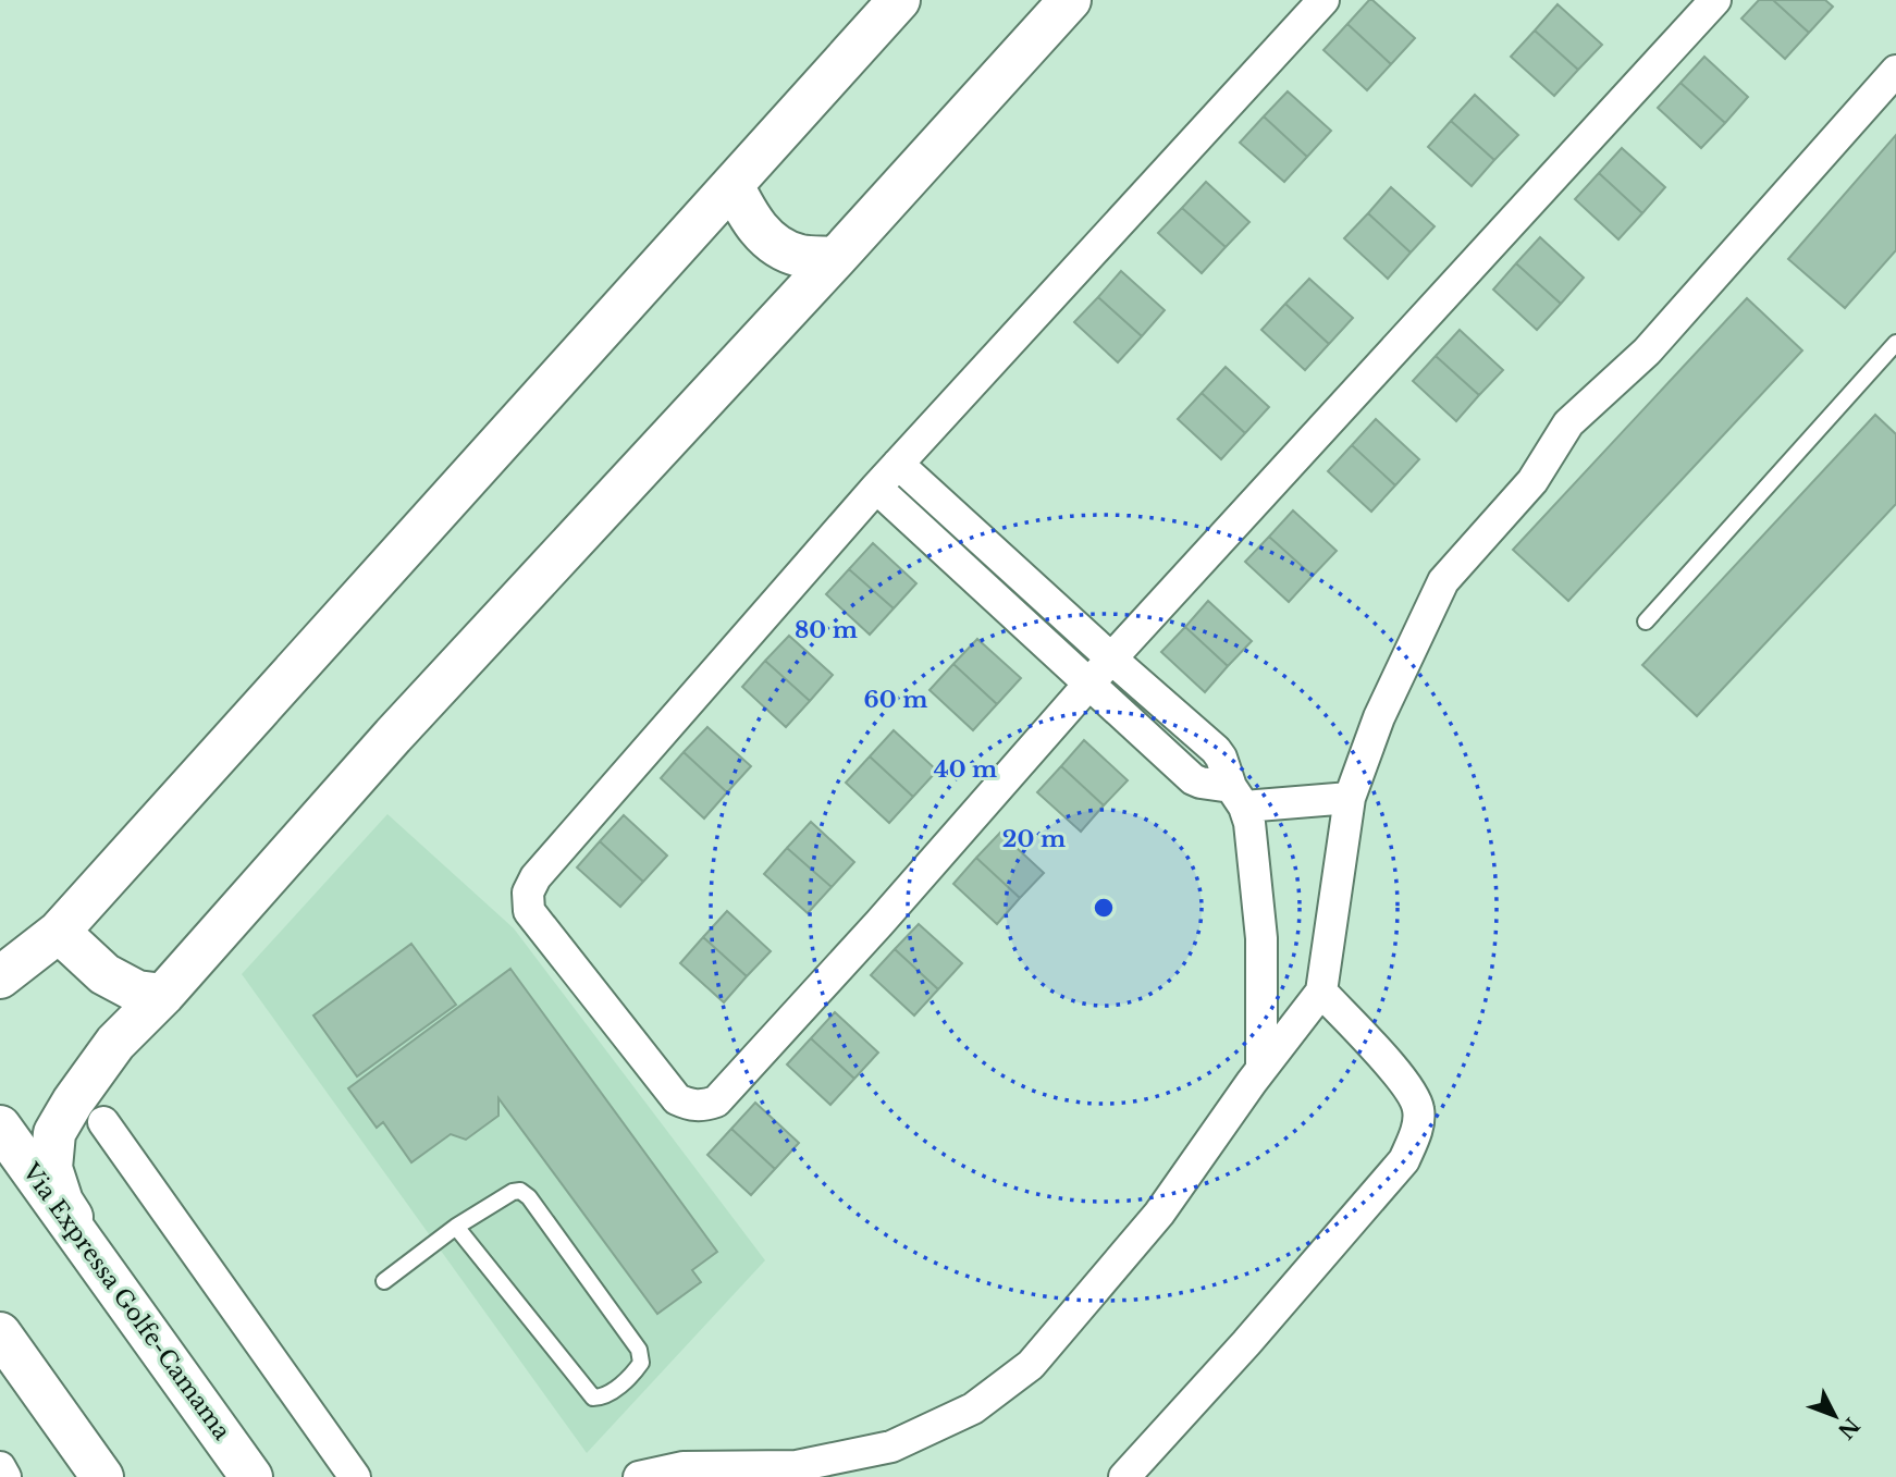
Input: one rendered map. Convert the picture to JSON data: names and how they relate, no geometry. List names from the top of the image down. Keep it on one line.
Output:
{"streets":{"main road":["Via Expressa Golfe-Camama"]},"north":"bottom right","rings":["80 m","60 m","40 m","20 m"]}
